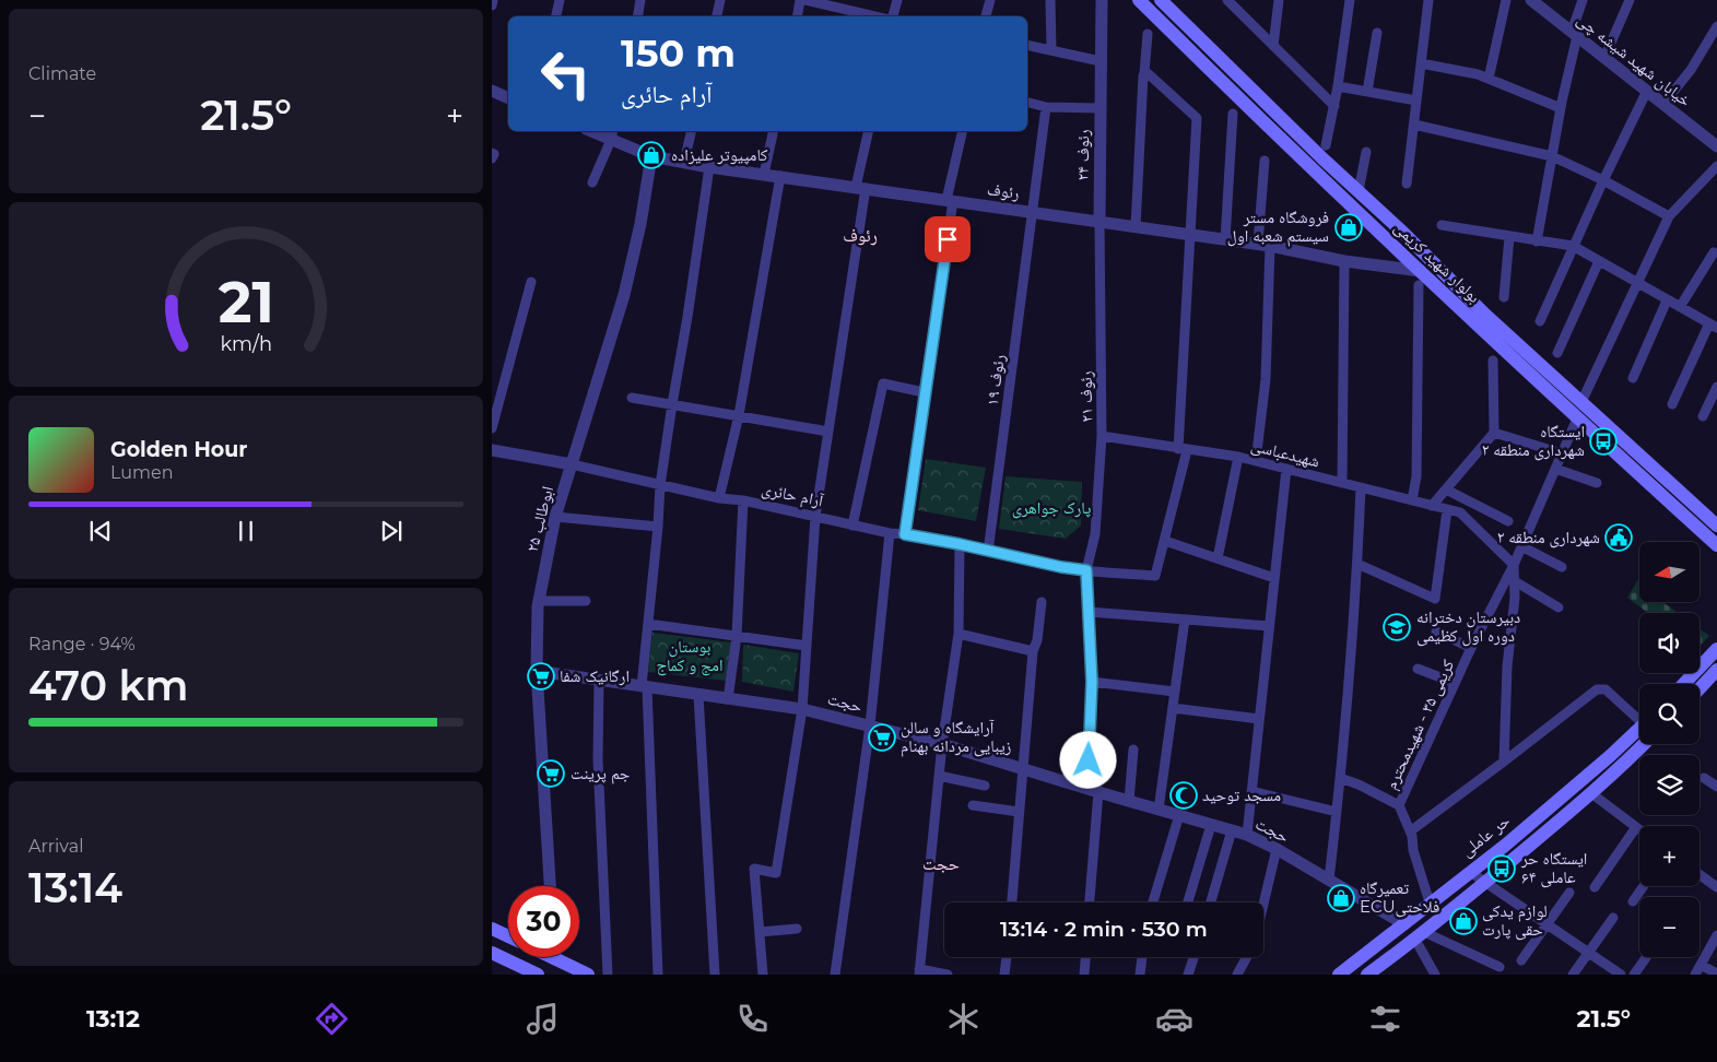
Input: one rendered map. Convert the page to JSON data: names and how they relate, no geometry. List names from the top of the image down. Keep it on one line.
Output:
{"streets":{"main road":["بولوار شهید کریمی","حر عاملی"],"street":["خیابان شهید شیشه چی","رئوف ۲۴","رئوف","رئوف ۱۹","رئوف ۲۱","شهیدعباسی","آرام حائری","ابوطالب ۲۵","حجت","کریمی ۳۵ - شهیدمحترم"]},"crossings":[["رئوف ۲۴","رئوف"],["رئوف ۲۴","رئوف ۲۱"],["رئوف","بولوار شهید کریمی"],["رئوف","رئوف ۱۹"],["رئوف","رئوف ۲۱"],["رئوف","ابوطالب ۲۵"],["بولوار شهید کریمی","کریمی ۳۵ - شهیدمحترم"],["رئوف ۱۹","آرام حائری"],["رئوف ۲۱","شهیدعباسی"],["رئوف ۲۱","آرام حائری"],["رئوف ۲۱","حجت"],["شهیدعباسی","کریمی ۳۵ - شهیدمحترم"],["آرام حائری","ابوطالب ۲۵"],["ابوطالب ۲۵","حجت"],["حجت","حر عاملی"]],"districts":["رئوف","حجت"],"parks":["پارک جواهری","بوستان امج و کماج"],"places":{"shop":["کامپیوتر علیزاده","فروشگاه مستر سیستم شعبه اول","تعمیرگاه ECUفلاحتی","لوازم یدکی حقی پارت"],"bus stop":["ایستگاه شهرداری منطقه ۲","ایستگاه حر عاملی ۶۴"],"public building":["شهرداری منطقه ۲"],"school or university":["دبیرستان دخترانه دوره اول کظیمی"],"supermarket":["ارگانیک شفا","آرایشگاه و سالن زیبایی مردانه بهنام","جم پرینت"],"mosque":["مسجد توحید"]},"north":"left","page":{"tile":["Climate",["Range · 94%","470 km"],["Arrival","13:14"]],"turn":["150 m","آرام حائری"],"heat":["−","21.5°","+"],"song":["Golden Hour","Lumen"],"map_buttons":["+","−"],"limit":"30","trip":"13:14 · 2 min · 530 m","tabs":["13:12","21.5°"],"gauge":["21","km/h"]}}
